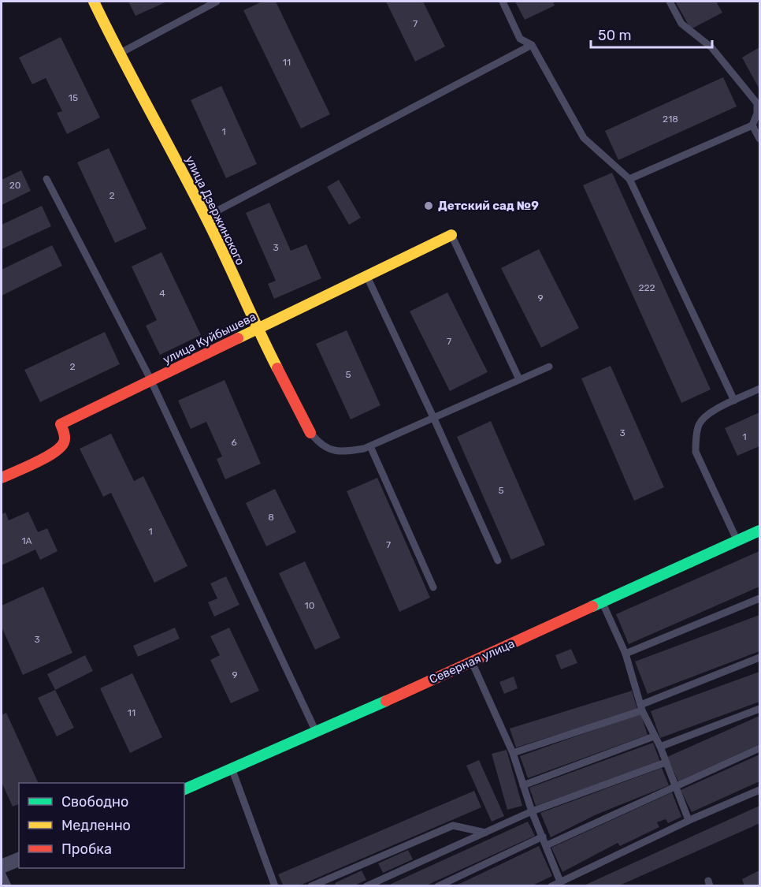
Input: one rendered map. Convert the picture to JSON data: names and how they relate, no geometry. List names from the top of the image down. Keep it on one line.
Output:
{"streets":{"street":["улица Дзержинского","улица Куйбышева","Северная улица"]},"crossings":[["улица Дзержинского","улица Куйбышева"]],"places":["Детский сад №9"],"house_numbers":["7","11","15","218","1","20","2","3","222","4","9","7","2","5","3","1","6","5","8","1","1А","7","10","3","9","11"],"legend":["Свободно","Медленно","Пробка"],"scale_bar":"50 m"}
